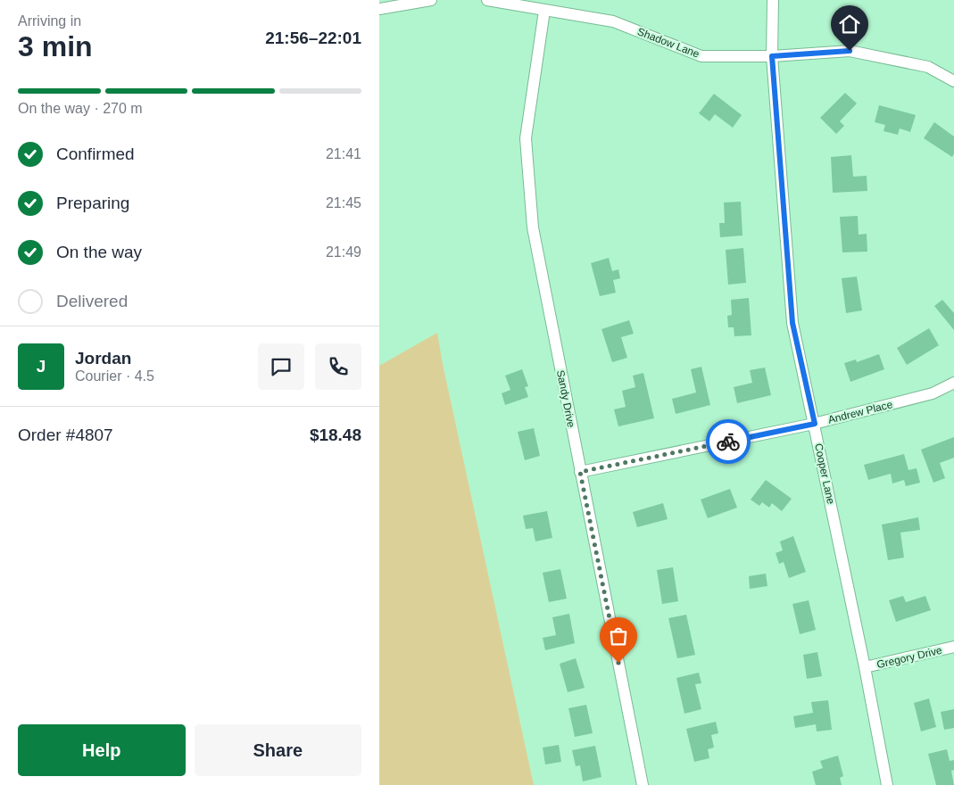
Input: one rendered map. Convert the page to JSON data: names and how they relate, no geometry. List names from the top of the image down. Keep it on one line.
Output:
{"streets":{"street":["Shadow Lane","Sandy Drive","Andrew Place","Cooper Lane","Gregory Drive"]},"crossings":[["Shadow Lane","Sandy Drive"],["Shadow Lane","Cooper Lane"],["Sandy Drive","Andrew Place"],["Andrew Place","Cooper Lane"],["Cooper Lane","Gregory Drive"]],"page":{"heading":["3 min","Arriving in","21:56–22:01"],"panel":["Jordan","Courier · 4.5","Order #4807","$18.48"],"bar":"On the way · 270 m","list":[["Confirmed","21:41"],["Preparing","21:45"],["On the way","21:49"],"Delivered"],"round":"J","buttons":["Help","Share"]}}
